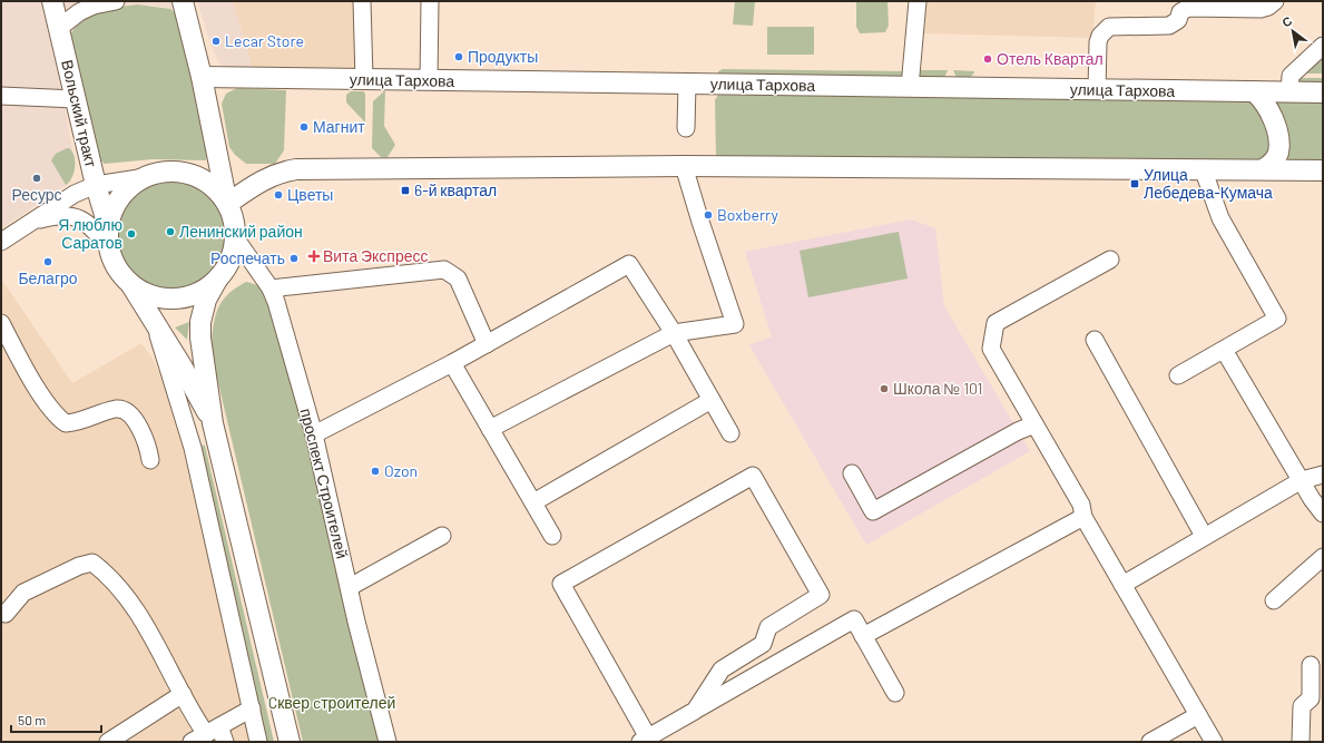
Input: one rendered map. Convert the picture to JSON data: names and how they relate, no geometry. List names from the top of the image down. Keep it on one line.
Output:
{"streets":{"main road":["улица Тархова","Вольский тракт"],"street":["проспект Строителей"]},"crossings":[["Вольский тракт","проспект Строителей"]],"parks":["Cквер cтроителей"],"places":{"other":["Lecar Store","Продукты","Отель Квартал","Магнит","Ресурс","Цветы","Boxberry","Ленинский район","Я люблю Саратов","Роспечать","Белагро","Школа № 101","Ozon"],"transit":["Улица Лебедева-Кумача","6-й квартал"],"health":["Вита Экспресс"]},"scale_bar":"50 m","north":"top left"}
